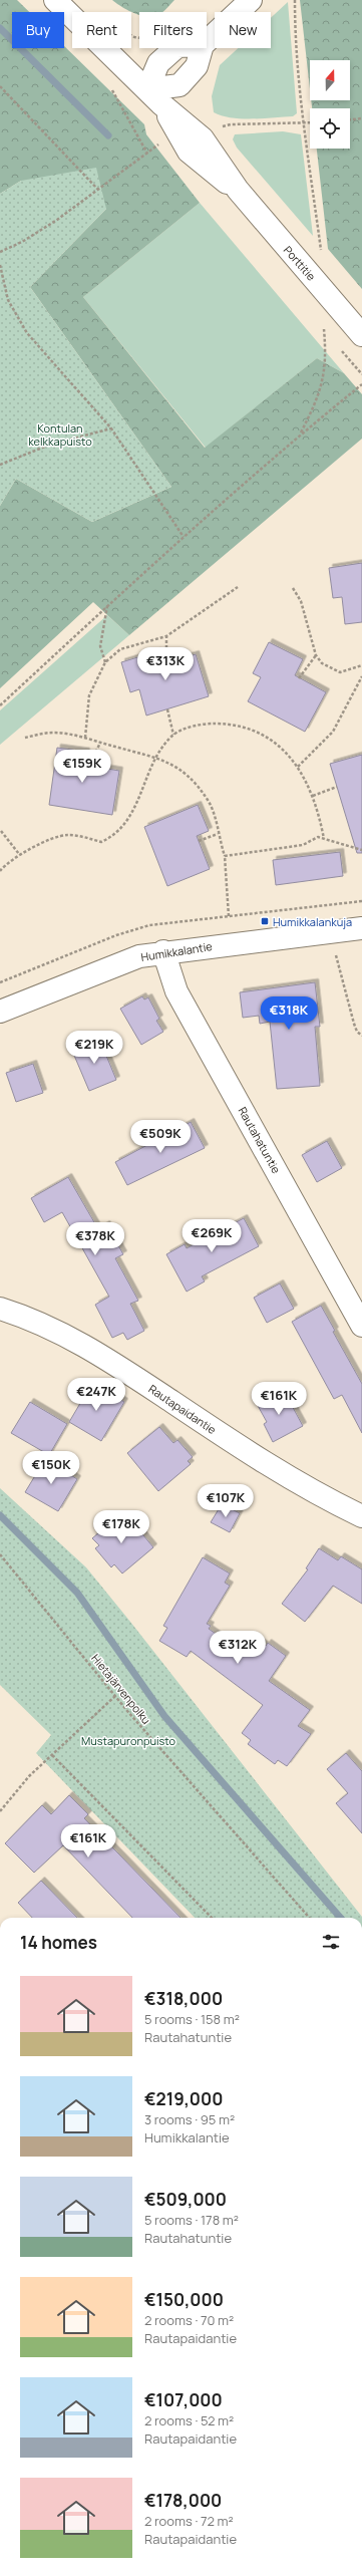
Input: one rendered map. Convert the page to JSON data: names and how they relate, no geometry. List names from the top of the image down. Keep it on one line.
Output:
{"streets":{"street":["Porttitie","Humikkalantie","Rautahatuntie","Rautapaidantie"],"path":["Hietajärvenpolku"]},"crossings":[["Humikkalantie","Rautahatuntie"]],"parks":["Kontulan kelkkapuisto","Mustapuronpuisto"],"places":{"transit":["Humikkalankuja"]},"north":"top","page":{"chip":["Buy","Rent","Filters","New"],"price":["€313K","€159K","€318K","€219K","€509K","€269K","€378K","€247K","€161K","€150K","€107K","€178K","€312K","€161K"],"heading":"14 homes","list":[{"name":"€318,000","note":"5 rooms · 158 m² · Rautahatuntie"},{"name":"€219,000","note":"3 rooms · 95 m² · Humikkalantie"},{"name":"€509,000","note":"5 rooms · 178 m² · Rautahatuntie"},{"name":"€150,000","note":"2 rooms · 70 m² · Rautapaidantie"},{"name":"€107,000","note":"2 rooms · 52 m² · Rautapaidantie"},{"name":"€178,000","note":"2 rooms · 72 m² · Rautapaidantie"}]}}
